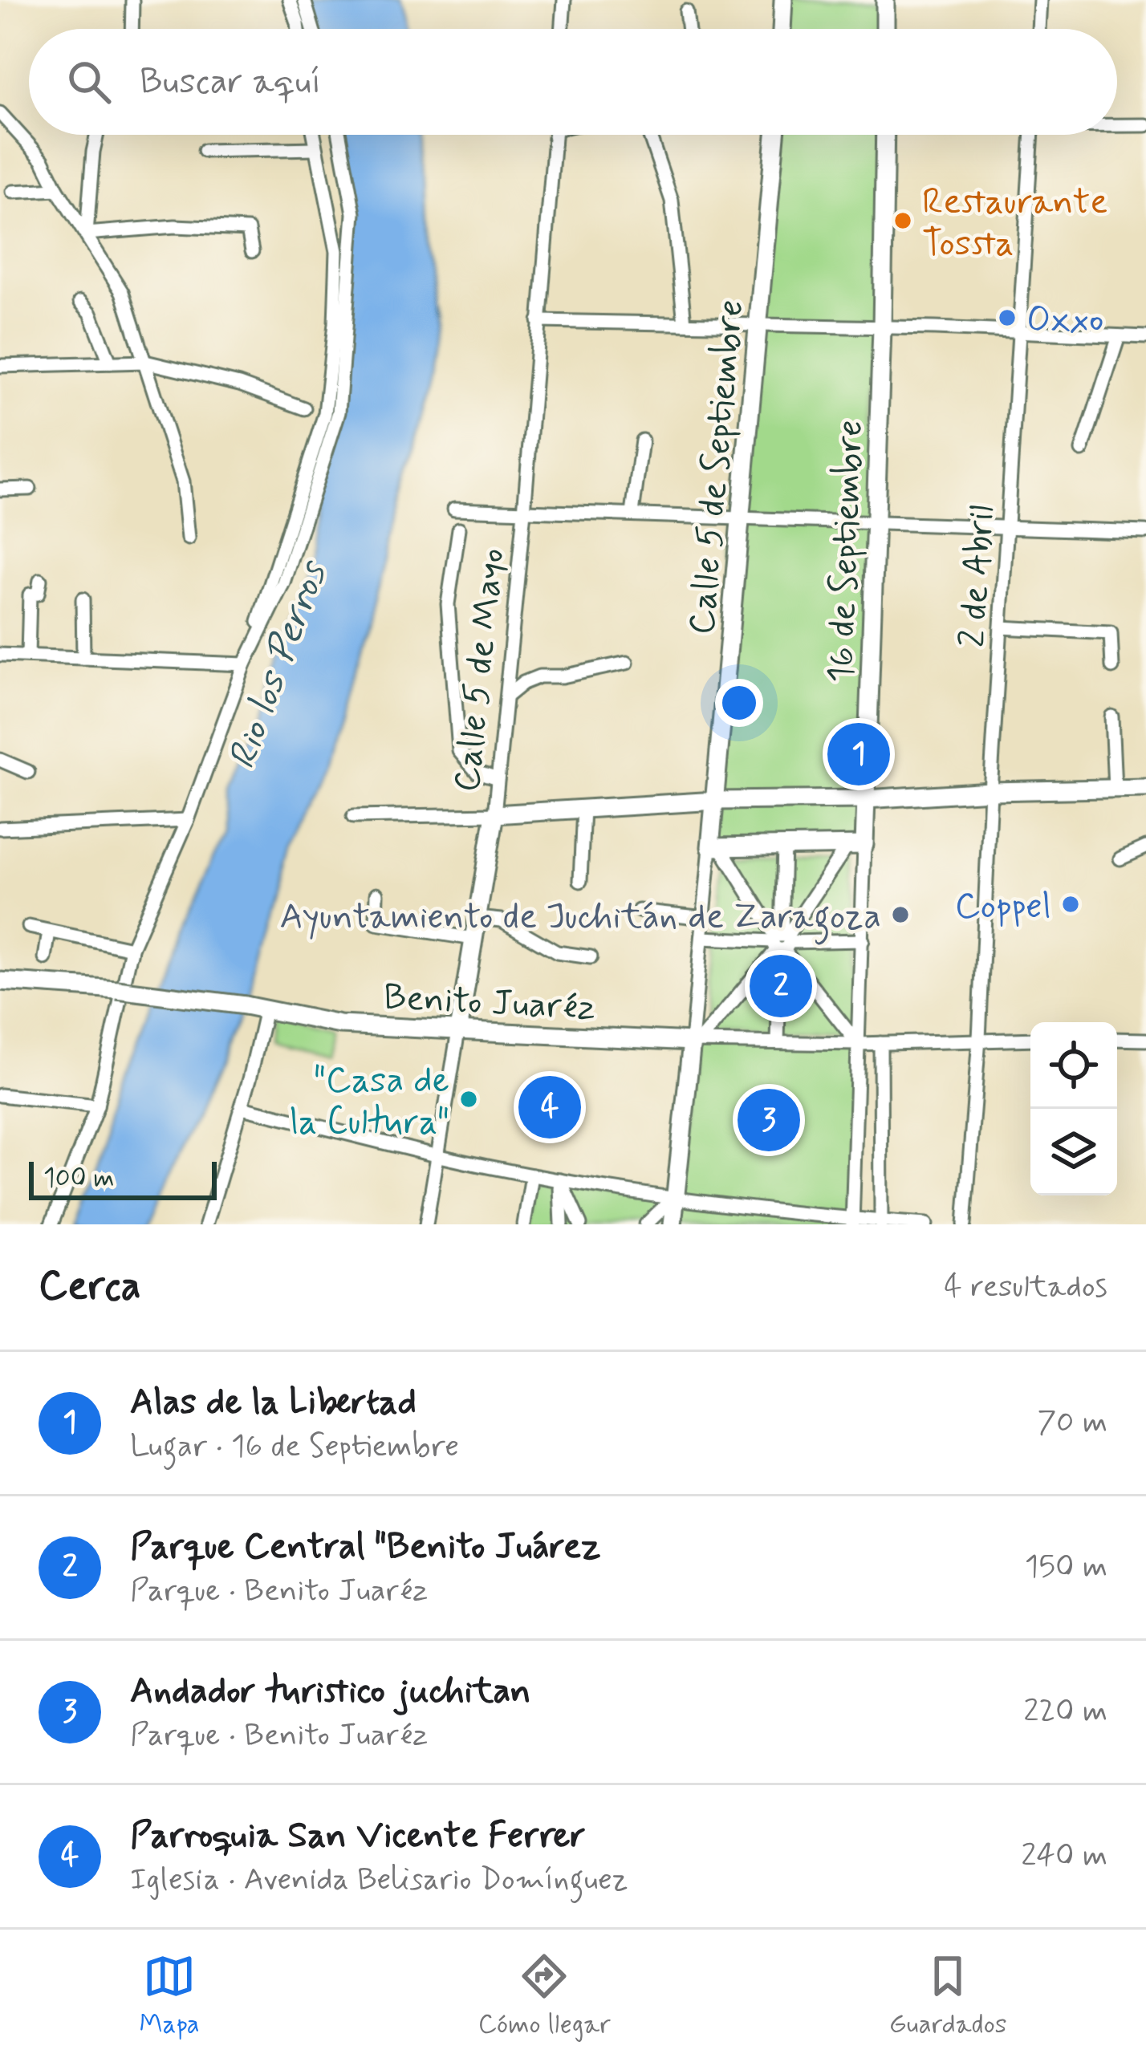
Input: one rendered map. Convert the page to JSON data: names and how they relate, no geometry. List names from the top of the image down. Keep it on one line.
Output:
{"streets":{"street":["Calle 5 de Septiembre","16 de Septiembre","2 de Abril","Calle 5 de Mayo","Benito Juaréz"]},"crossings":[["Calle 5 de Septiembre","Benito Juaréz"],["16 de Septiembre","Benito Juaréz"],["2 de Abril","Benito Juaréz"],["Calle 5 de Mayo","Benito Juaréz"]],"water":["Rio los Perros"],"places":["Restaurante Tossta","Oxxo","Coppel","Ayuntamiento de Juchitán de Zaragoza","\"Casa de la Cultura\""],"scale_bar":"100 m","page":{"search":"Buscar aquí","pins":["1","2","4","3"],"scale":"100 m","heading":["Cerca","4 resultados"],"list":[{"mark":"1","name":"Alas de la Libertad","note":"Lugar · 16 de Septiembre","value":"70 m"},{"mark":"2","name":"Parque Central \"Benito Juárez","note":"Parque · Benito Juaréz","value":"150 m"},{"mark":"3","name":"Andador turistico juchitan","note":"Parque · Benito Juaréz","value":"220 m"},{"mark":"4","name":"Parroquia San Vicente Ferrer","note":"Iglesia · Avenida Belisario Domínguez","value":"240 m"}],"nav":["Mapa","Cómo llegar","Guardados"]}}
